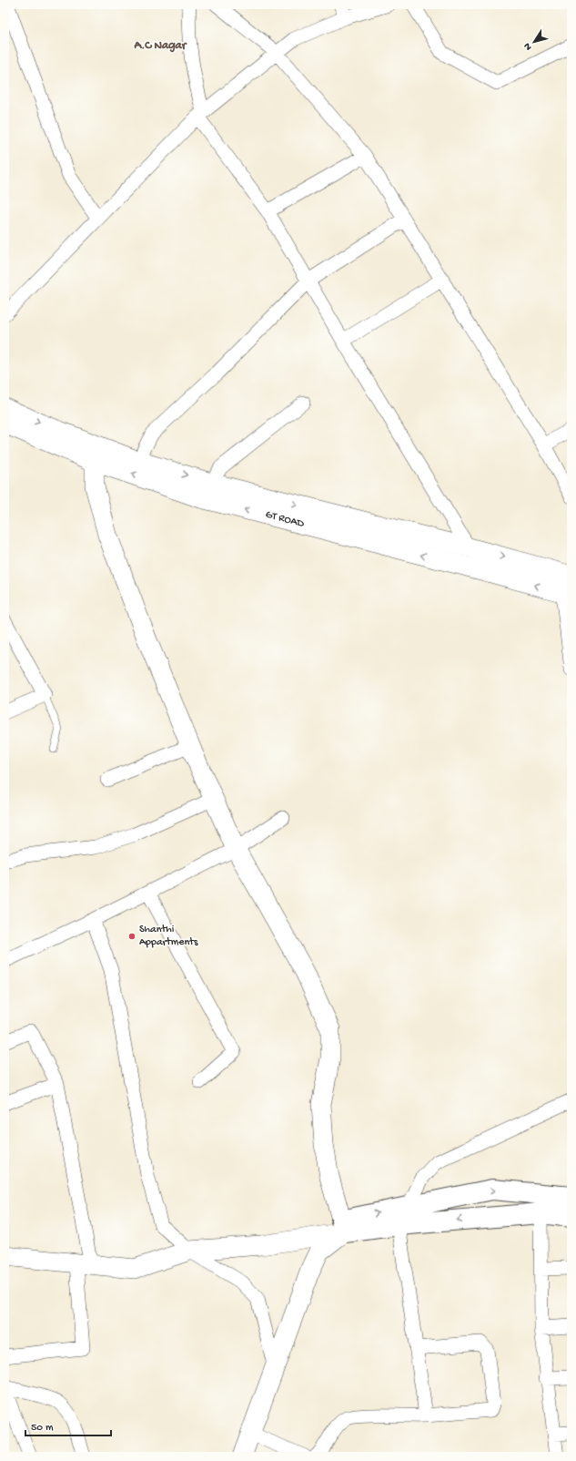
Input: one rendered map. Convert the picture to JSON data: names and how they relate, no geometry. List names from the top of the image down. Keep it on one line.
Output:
{"streets":{"main road":["GT ROAD"]},"districts":["A.C Nagar"],"places":["Shanthi Appartments"],"scale_bar":"50 m","north":"bottom left"}
